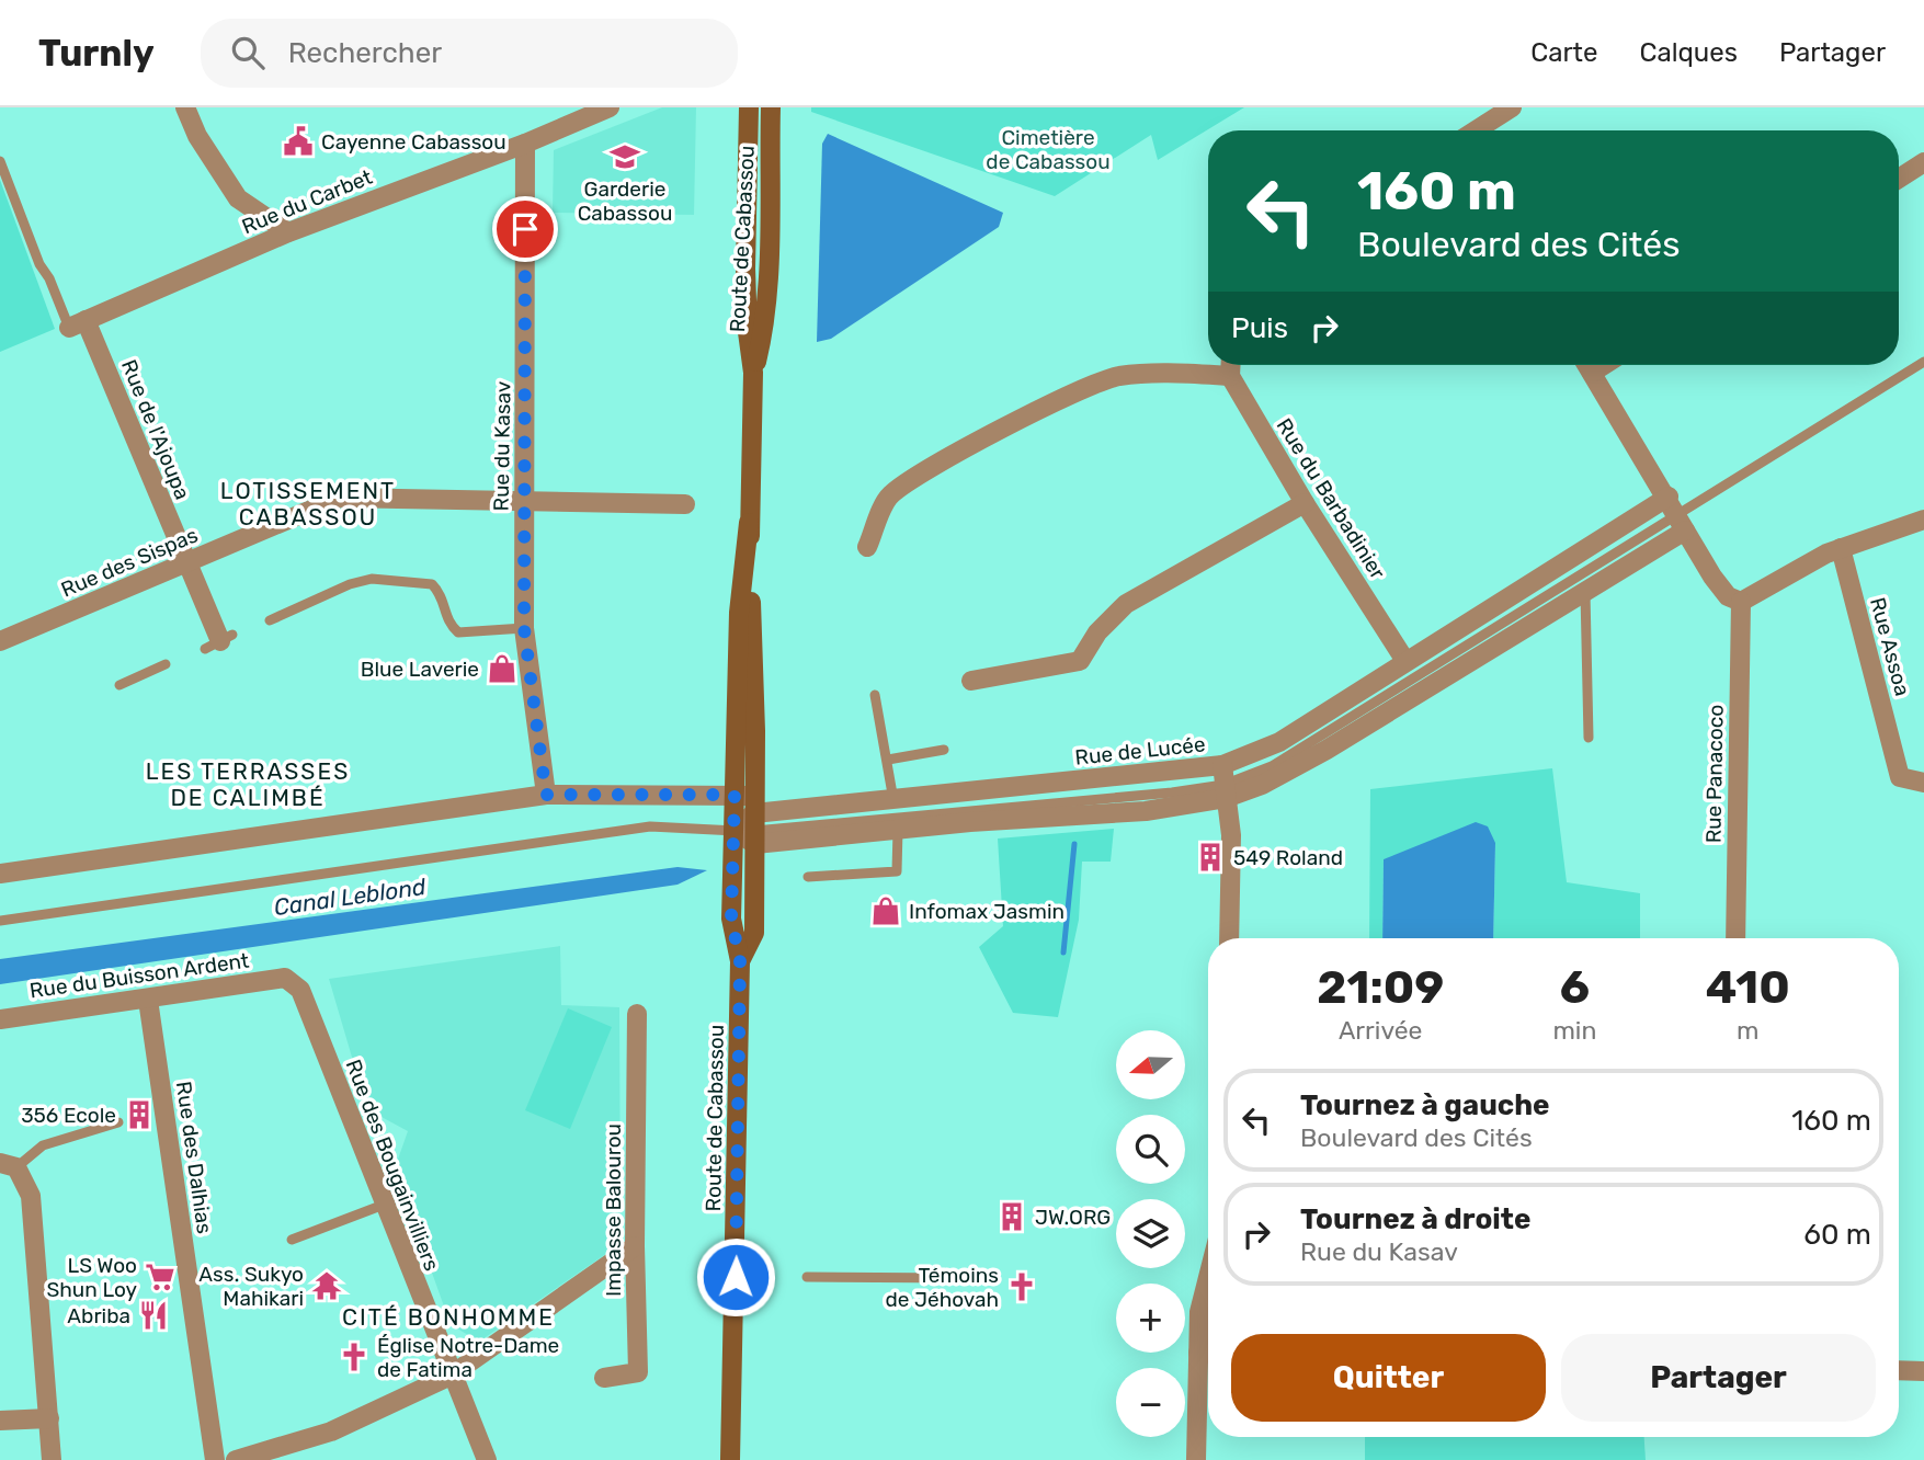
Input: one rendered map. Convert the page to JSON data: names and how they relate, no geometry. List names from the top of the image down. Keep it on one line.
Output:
{"streets":{"main road":["Route de Cabassou"],"street":["Rue du Carbet","Rue de l'Ajoupa","Rue du Kasav","Rue du Barbadinier","Rue des Sispas","Rue Assoa","Rue de Lucée","Rue Panacoco","Rue du Buisson Ardent","Rue des Dalhias","Rue des Bougainvilliers","Impasse Balourou"]},"crossings":[["Rue du Carbet","Rue de l'Ajoupa"],["Rue du Carbet","Rue du Kasav"],["Route de Cabassou","Rue de Lucée"],["Rue de l'Ajoupa","Rue des Sispas"],["Rue du Kasav","Rue des Sispas"],["Rue du Barbadinier","Rue de Lucée"],["Rue du Buisson Ardent","Rue des Dalhias"],["Rue du Buisson Ardent","Rue des Bougainvilliers"]],"districts":["LOTISSEMENT CABASSOU","LES TERRASSES DE CALIMBÉ","CITÉ BONHOMME"],"water":["Canal Leblond"],"parks":["Cimetière de Cabassou"],"places":{"public building":["Cayenne Cabassou"],"school or university":["Garderie Cabassou"],"shop":["Blue Laverie","Infomax Jasmin"],"building":["549 Roland","356 Ecole","JW.ORG"],"supermarket":["LS Woo Shun Loy"],"temple":["Ass. Sukyo Mahikari"],"church":["Témoins de Jéhovah","Église Notre-Dame de Fatima"],"restaurant":["Abriba"]},"north":"left","page":{"header":"Turnly","search":"Rechercher","nav":["Carte","Calques","Partager"],"turn":["160 m","Boulevard des Cités"],"then":"Puis","eta":["21:09","Arrivée","6","min","410","m"],"map_buttons":["+","−"],"list":[{"name":"Tournez à gauche","note":"Boulevard des Cités","value":"160 m"},{"name":"Tournez à droite","note":"Rue du Kasav","value":"60 m"}],"buttons":["Quitter","Partager"]}}
